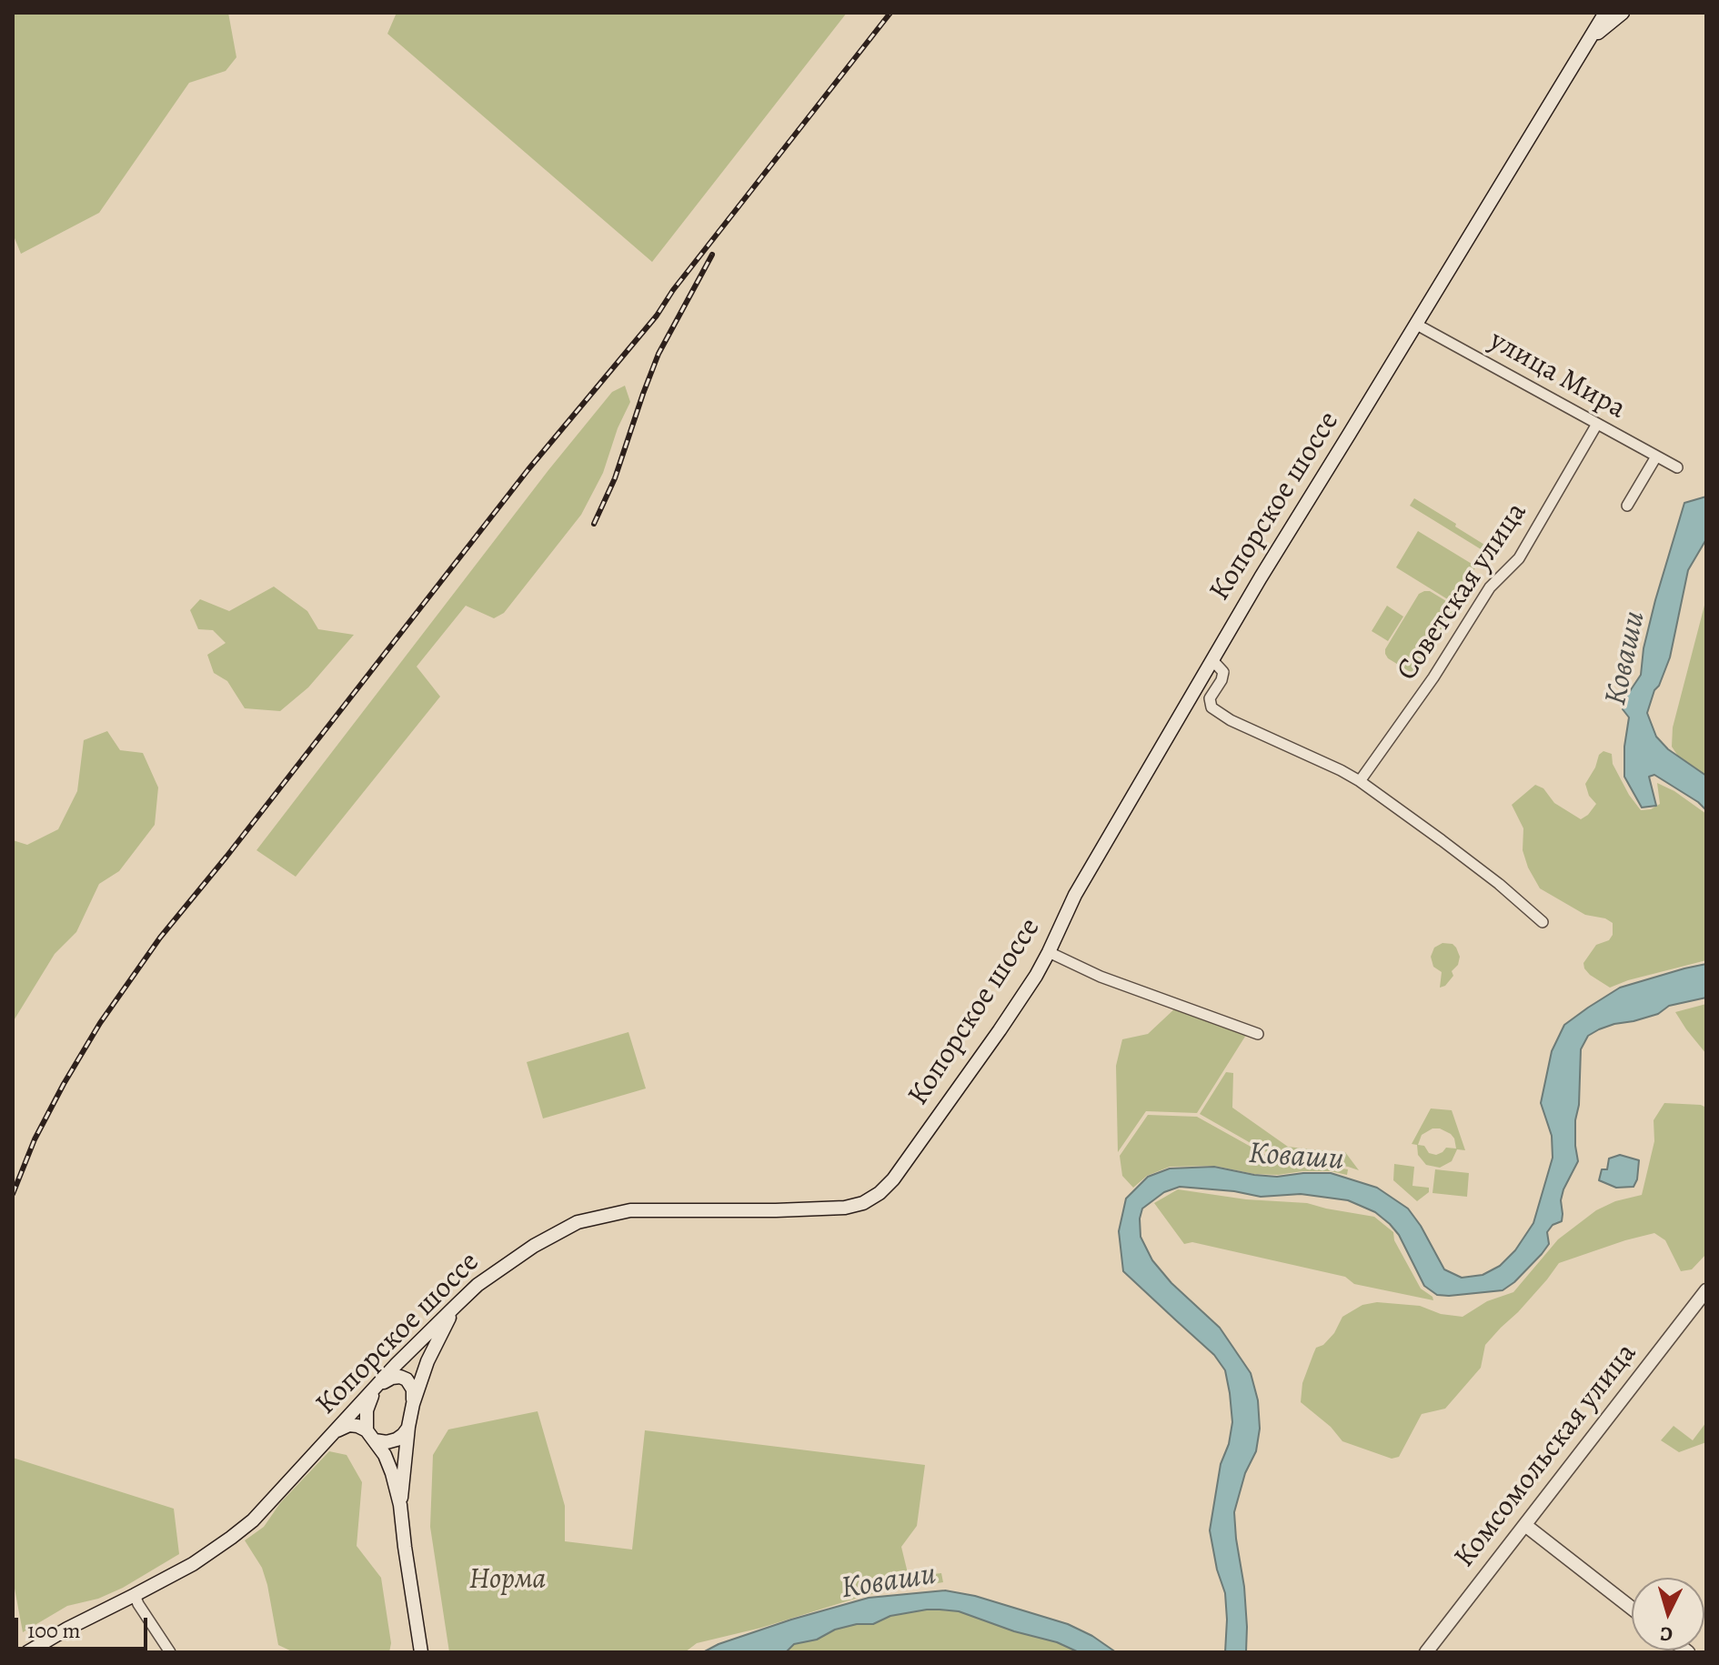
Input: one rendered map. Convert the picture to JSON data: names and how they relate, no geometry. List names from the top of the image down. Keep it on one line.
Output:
{"streets":{"main road":["Копорское шоссе","Комсомольская улица"],"street":["улица Мира","Советская улица"]},"crossings":[["улица Мира","Копорское шоссе"],["улица Мира","Советская улица"]],"water":["Коваши"],"parks":["Норма"],"scale_bar":"100 m","north":"bottom"}
